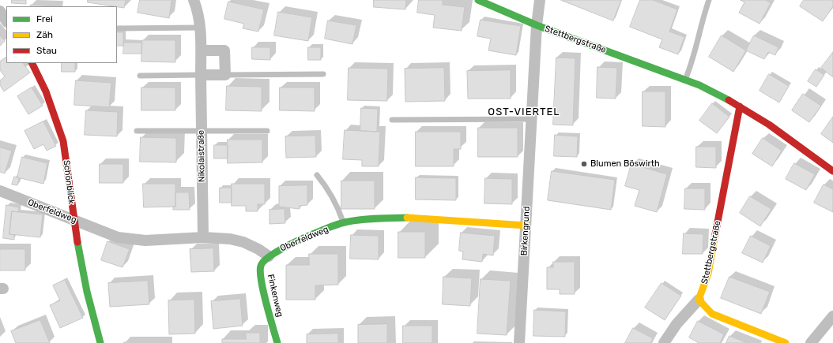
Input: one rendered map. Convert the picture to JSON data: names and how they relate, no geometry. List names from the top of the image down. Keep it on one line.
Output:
{"streets":{"street":["Stettbergstraße","Nikolaistraße","Schönblick","Oberfeldweg","Birkengrund","Finkenweg"]},"crossings":[["Stettbergstraße","Birkengrund"],["Nikolaistraße","Oberfeldweg"],["Schönblick","Oberfeldweg"],["Oberfeldweg","Birkengrund"],["Oberfeldweg","Finkenweg"]],"districts":["OST-VIERTEL"],"places":["Blumen Böswirth"],"legend":["Frei","Zäh","Stau"]}
